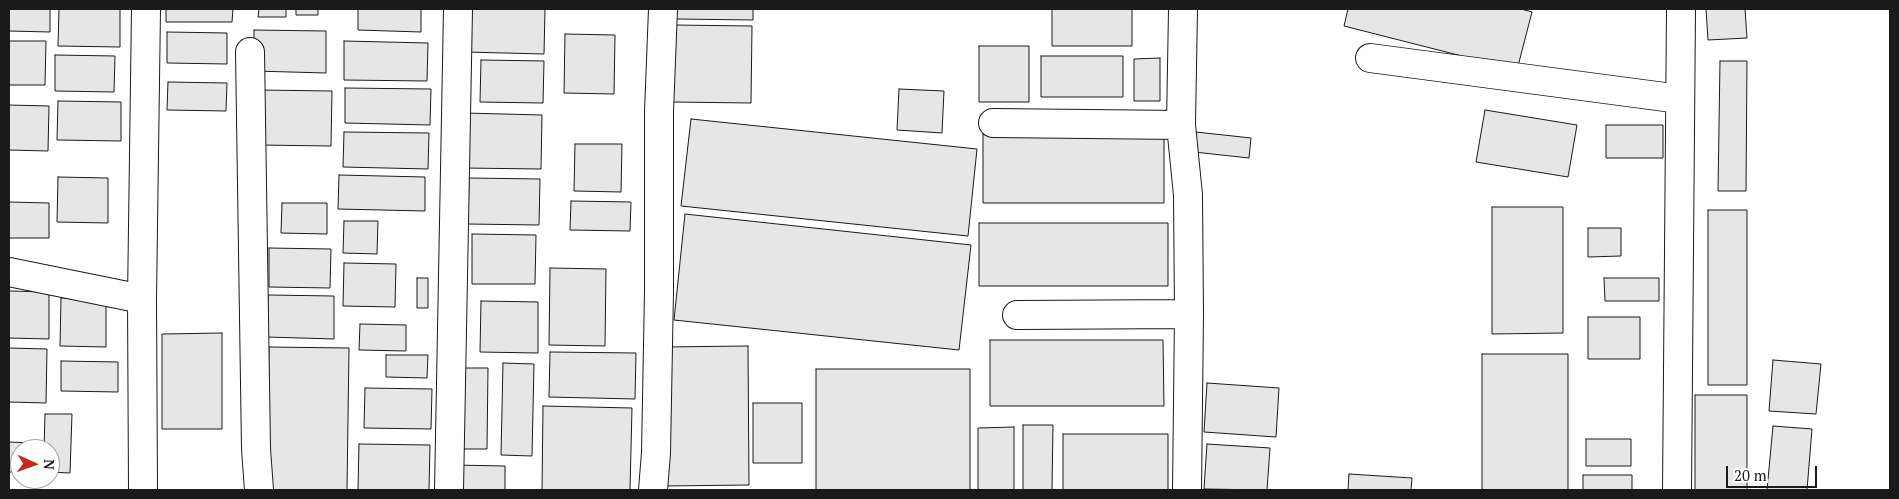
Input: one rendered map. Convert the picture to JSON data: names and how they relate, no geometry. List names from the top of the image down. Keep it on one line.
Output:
{"scale_bar":"20 m","north":"right"}
